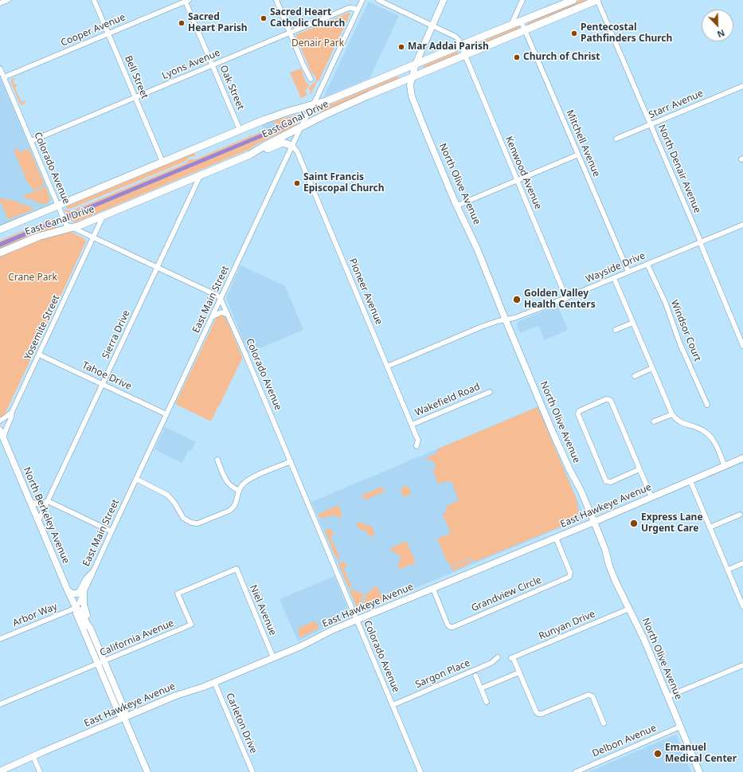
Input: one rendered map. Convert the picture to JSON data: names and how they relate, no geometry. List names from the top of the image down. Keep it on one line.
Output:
{"streets":{"main road":["East Canal Drive"],"street":["Cooper Avenue","Lyons Avenue","Bell Street","Oak Street","Starr Avenue","Mitchell Avenue","Colorado Avenue","North Denair Avenue","Kenwood Avenue","North Olive Avenue","Wayside Drive","Pioneer Avenue","East Main Street","Yosemite Street","Windsor Court","Sierra Drive","Tahoe Drive","Wakefield Road","East Hawkeye Avenue","North Berkeley Avenue","Grandview Circle","Niel Avenue","Arbor Way","Runyan Drive","California Avenue","Sargon Place","Carleton Drive","Delbon Avenue"]},"crossings":[["Cooper Avenue","Bell Street"],["Cooper Avenue","Oak Street"],["Cooper Avenue","Colorado Avenue"],["Lyons Avenue","Bell Street"],["Lyons Avenue","Oak Street"],["Lyons Avenue","Colorado Avenue"],["Lyons Avenue","East Main Street"],["Bell Street","East Canal Drive"],["Oak Street","East Canal Drive"],["Starr Avenue","North Denair Avenue"],["East Canal Drive","Mitchell Avenue"],["East Canal Drive","Colorado Avenue"],["East Canal Drive","North Denair Avenue"],["East Canal Drive","Kenwood Avenue"],["East Canal Drive","North Olive Avenue"],["East Canal Drive","East Main Street"],["East Canal Drive","Yosemite Street"],["East Canal Drive","Sierra Drive"],["Mitchell Avenue","Wayside Drive"],["Colorado Avenue","East Main Street"],["Colorado Avenue","Yosemite Street"],["Colorado Avenue","Sierra Drive"],["Colorado Avenue","East Hawkeye Avenue"],["Colorado Avenue","Sargon Place"],["North Denair Avenue","Wayside Drive"],["Kenwood Avenue","North Olive Avenue"],["Kenwood Avenue","Wayside Drive"],["North Olive Avenue","Wayside Drive"],["North Olive Avenue","East Hawkeye Avenue"],["North Olive Avenue","Runyan Drive"],["North Olive Avenue","Delbon Avenue"],["Wayside Drive","Pioneer Avenue"],["Wayside Drive","Windsor Court"],["Pioneer Avenue","East Main Street"],["Pioneer Avenue","Wakefield Road"],["East Main Street","Tahoe Drive"],["East Main Street","North Berkeley Avenue"],["East Main Street","Arbor Way"],["Yosemite Street","Tahoe Drive"],["Yosemite Street","North Berkeley Avenue"],["Sierra Drive","Tahoe Drive"],["Sierra Drive","North Berkeley Avenue"],["East Hawkeye Avenue","North Berkeley Avenue"],["East Hawkeye Avenue","Grandview Circle"],["East Hawkeye Avenue","Niel Avenue"],["East Hawkeye Avenue","Carleton Drive"],["North Berkeley Avenue","Arbor Way"],["North Berkeley Avenue","California Avenue"],["Niel Avenue","California Avenue"]],"parks":["Denair Park","Crane Park"],"places":["Sacred Heart Catholic Church","Sacred Heart Parish","Pentecostal Pathfinders Church","Mar Addai Parish","Church of Christ","Saint Francis Episcopal Church","Golden Valley Health Centers","Express Lane Urgent Care","Emanuel Medical Center"],"north":"bottom right"}
